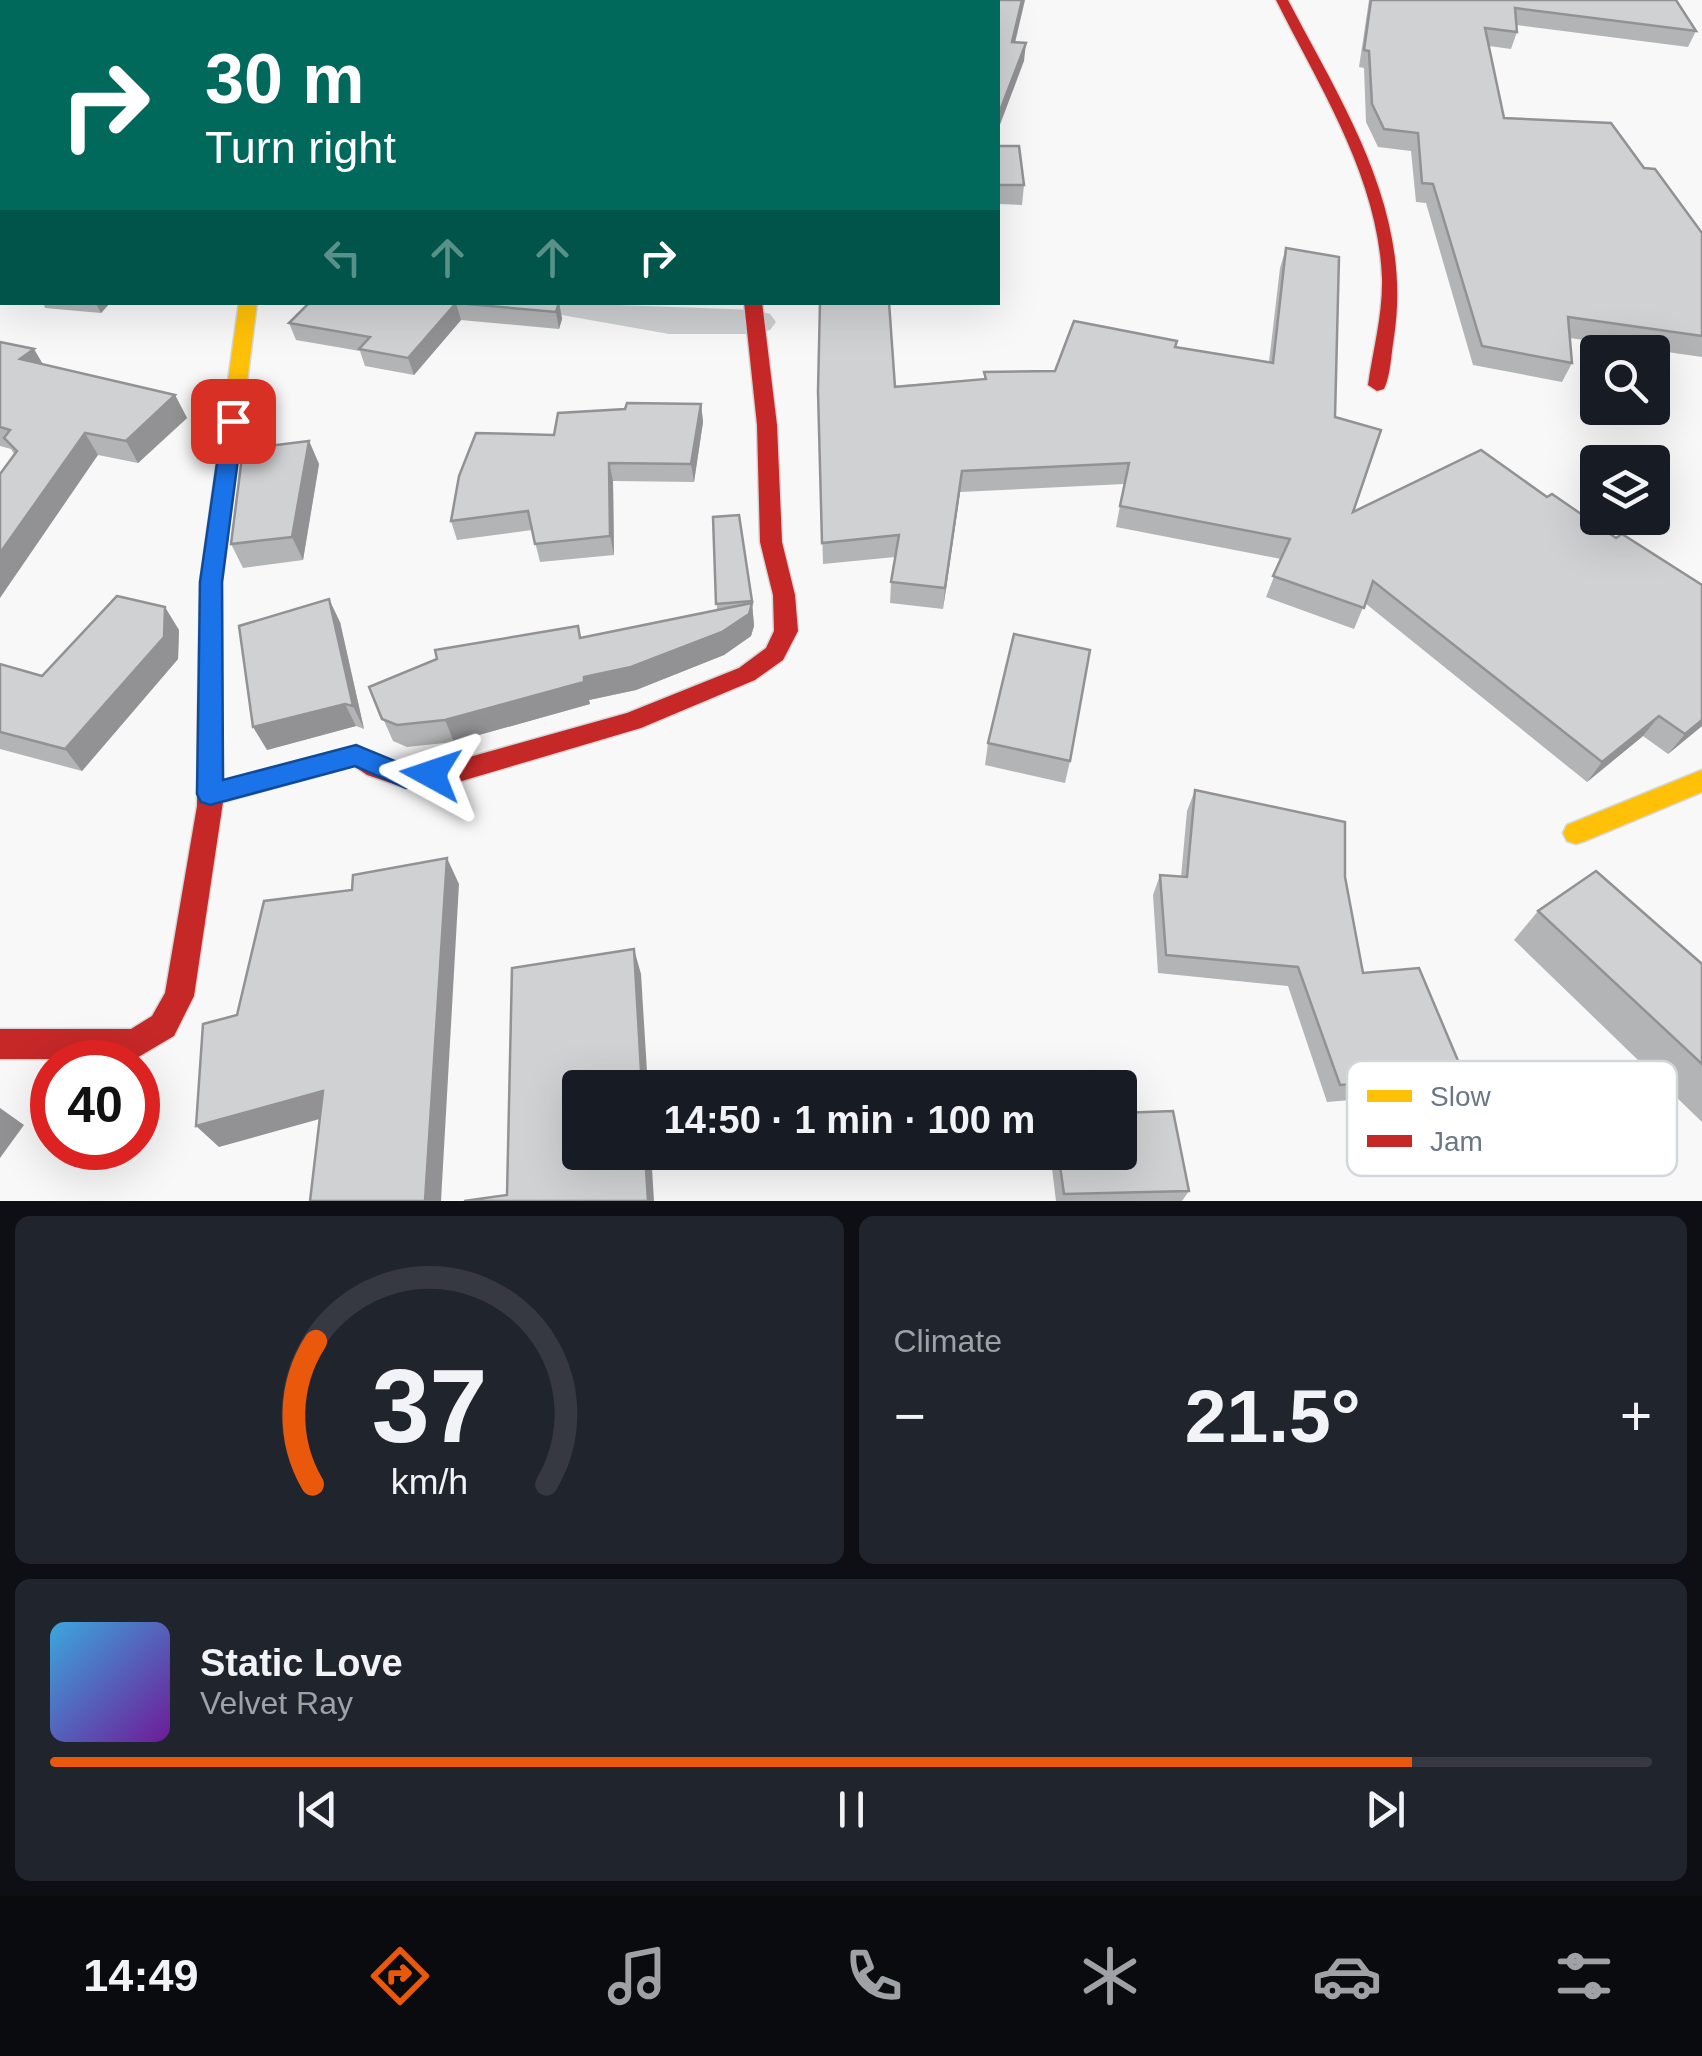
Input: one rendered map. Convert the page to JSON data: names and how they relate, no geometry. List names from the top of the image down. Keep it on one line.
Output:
{"legend":["Slow","Jam"],"page":{"turn":["30 m","Turn right"],"limit":"40","trip":"14:50 · 1 min · 100 m","tile":"Climate","heat":["−","21.5°","+"],"song":["Static Love","Velvet Ray"],"tabs":"14:49","gauge":["37","km/h"]}}
